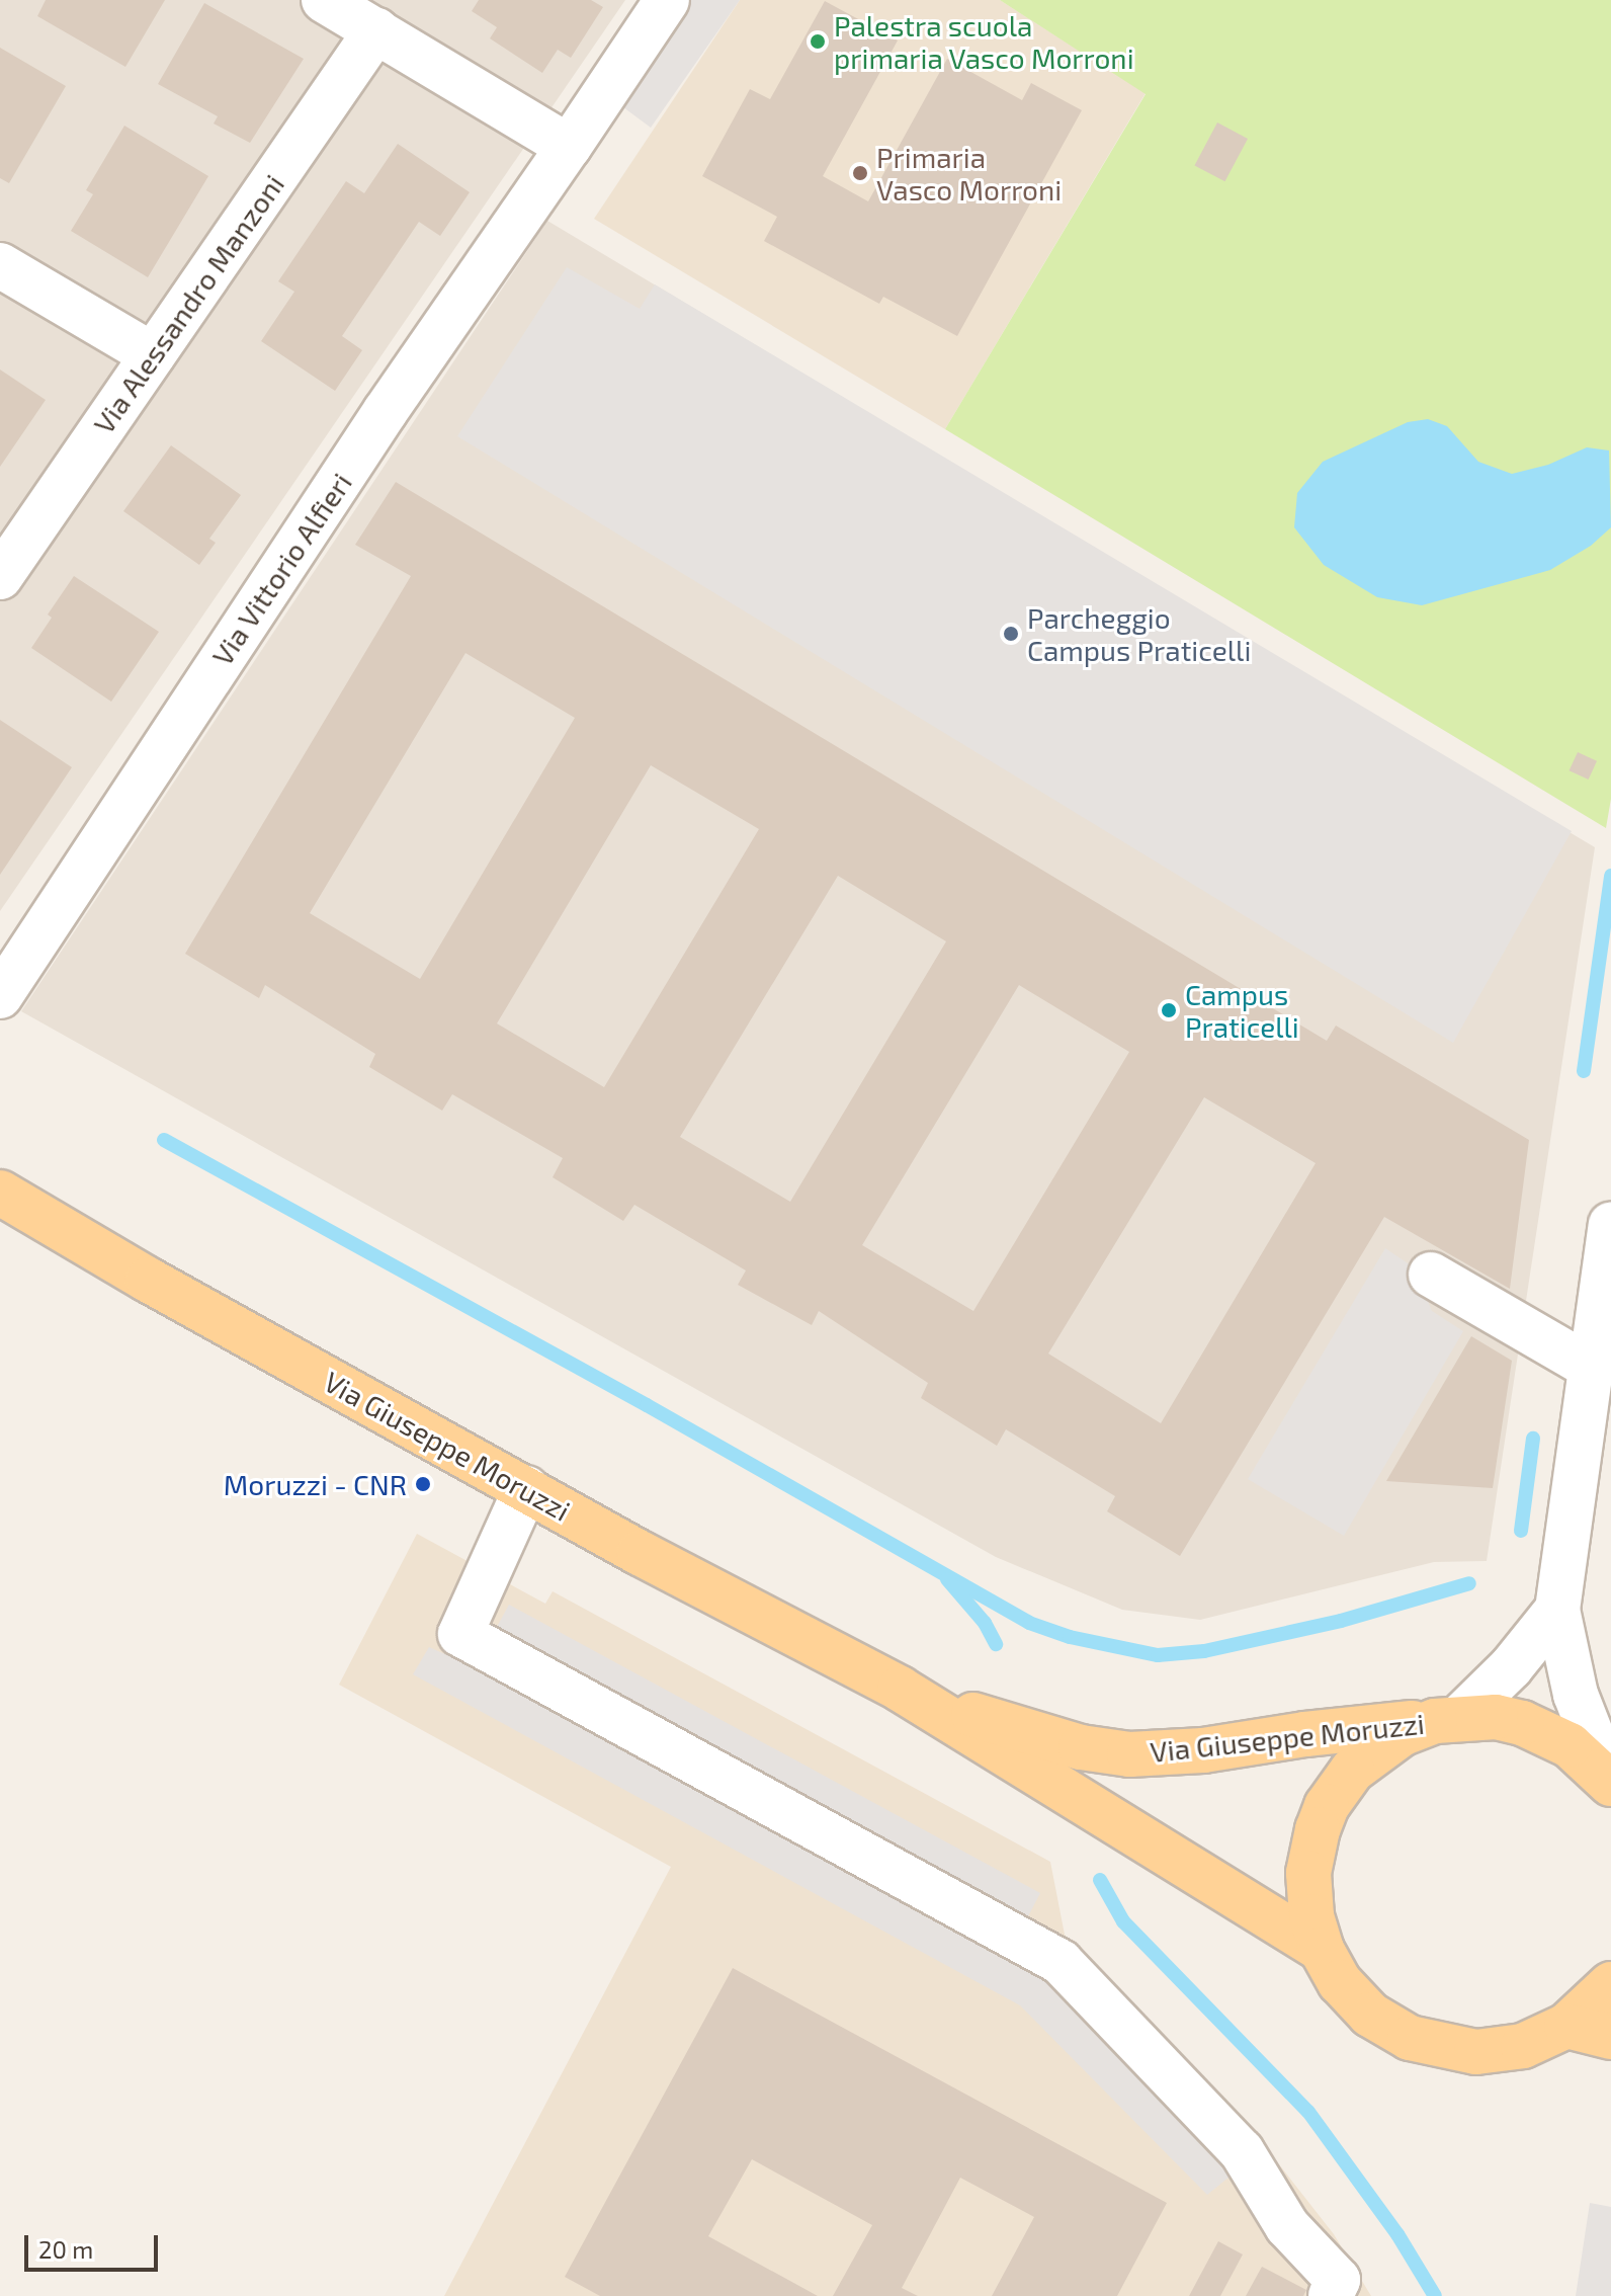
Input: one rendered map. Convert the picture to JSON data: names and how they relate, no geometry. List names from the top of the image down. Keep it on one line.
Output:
{"streets":{"main road":["Via Giuseppe Moruzzi"],"street":["Via Alessandro Manzoni","Via Vittorio Alfieri"]},"places":["Palestra scuola primaria Vasco Morroni","Primaria Vasco Morroni","Parcheggio Campus Praticelli","Campus Praticelli","Moruzzi - CNR"],"scale_bar":"20 m"}
